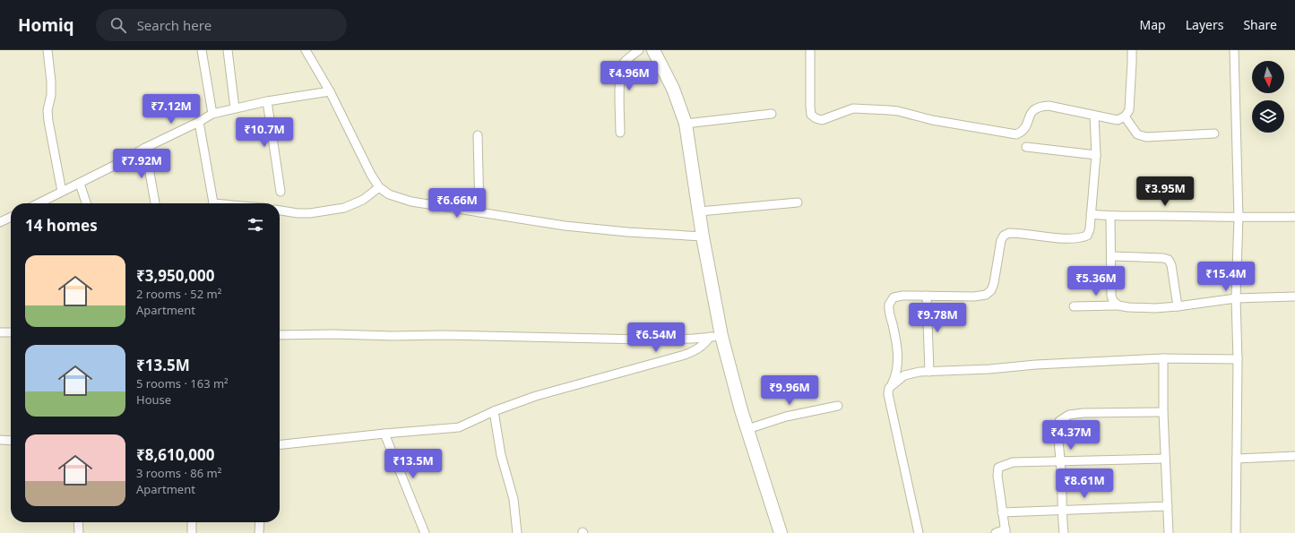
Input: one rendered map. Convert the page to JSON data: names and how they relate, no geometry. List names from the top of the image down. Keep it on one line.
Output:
{"north":"bottom","page":{"header":"Homiq","search":"Search here","nav":["Map","Layers","Share"],"price":["₹4.96M","₹7.12M","₹10.7M","₹7.92M","₹3.95M","₹6.66M","₹15.4M","₹5.36M","₹9.78M","₹6.54M","₹9.96M","₹4.37M","₹13.5M","₹8.61M"],"heading":"14 homes","list":[{"name":"₹3,950,000","note":"2 rooms · 52 m² · Apartment"},{"name":"₹13.5M","note":"5 rooms · 163 m² · House"},{"name":"₹8,610,000","note":"3 rooms · 86 m² · Apartment"}]}}
